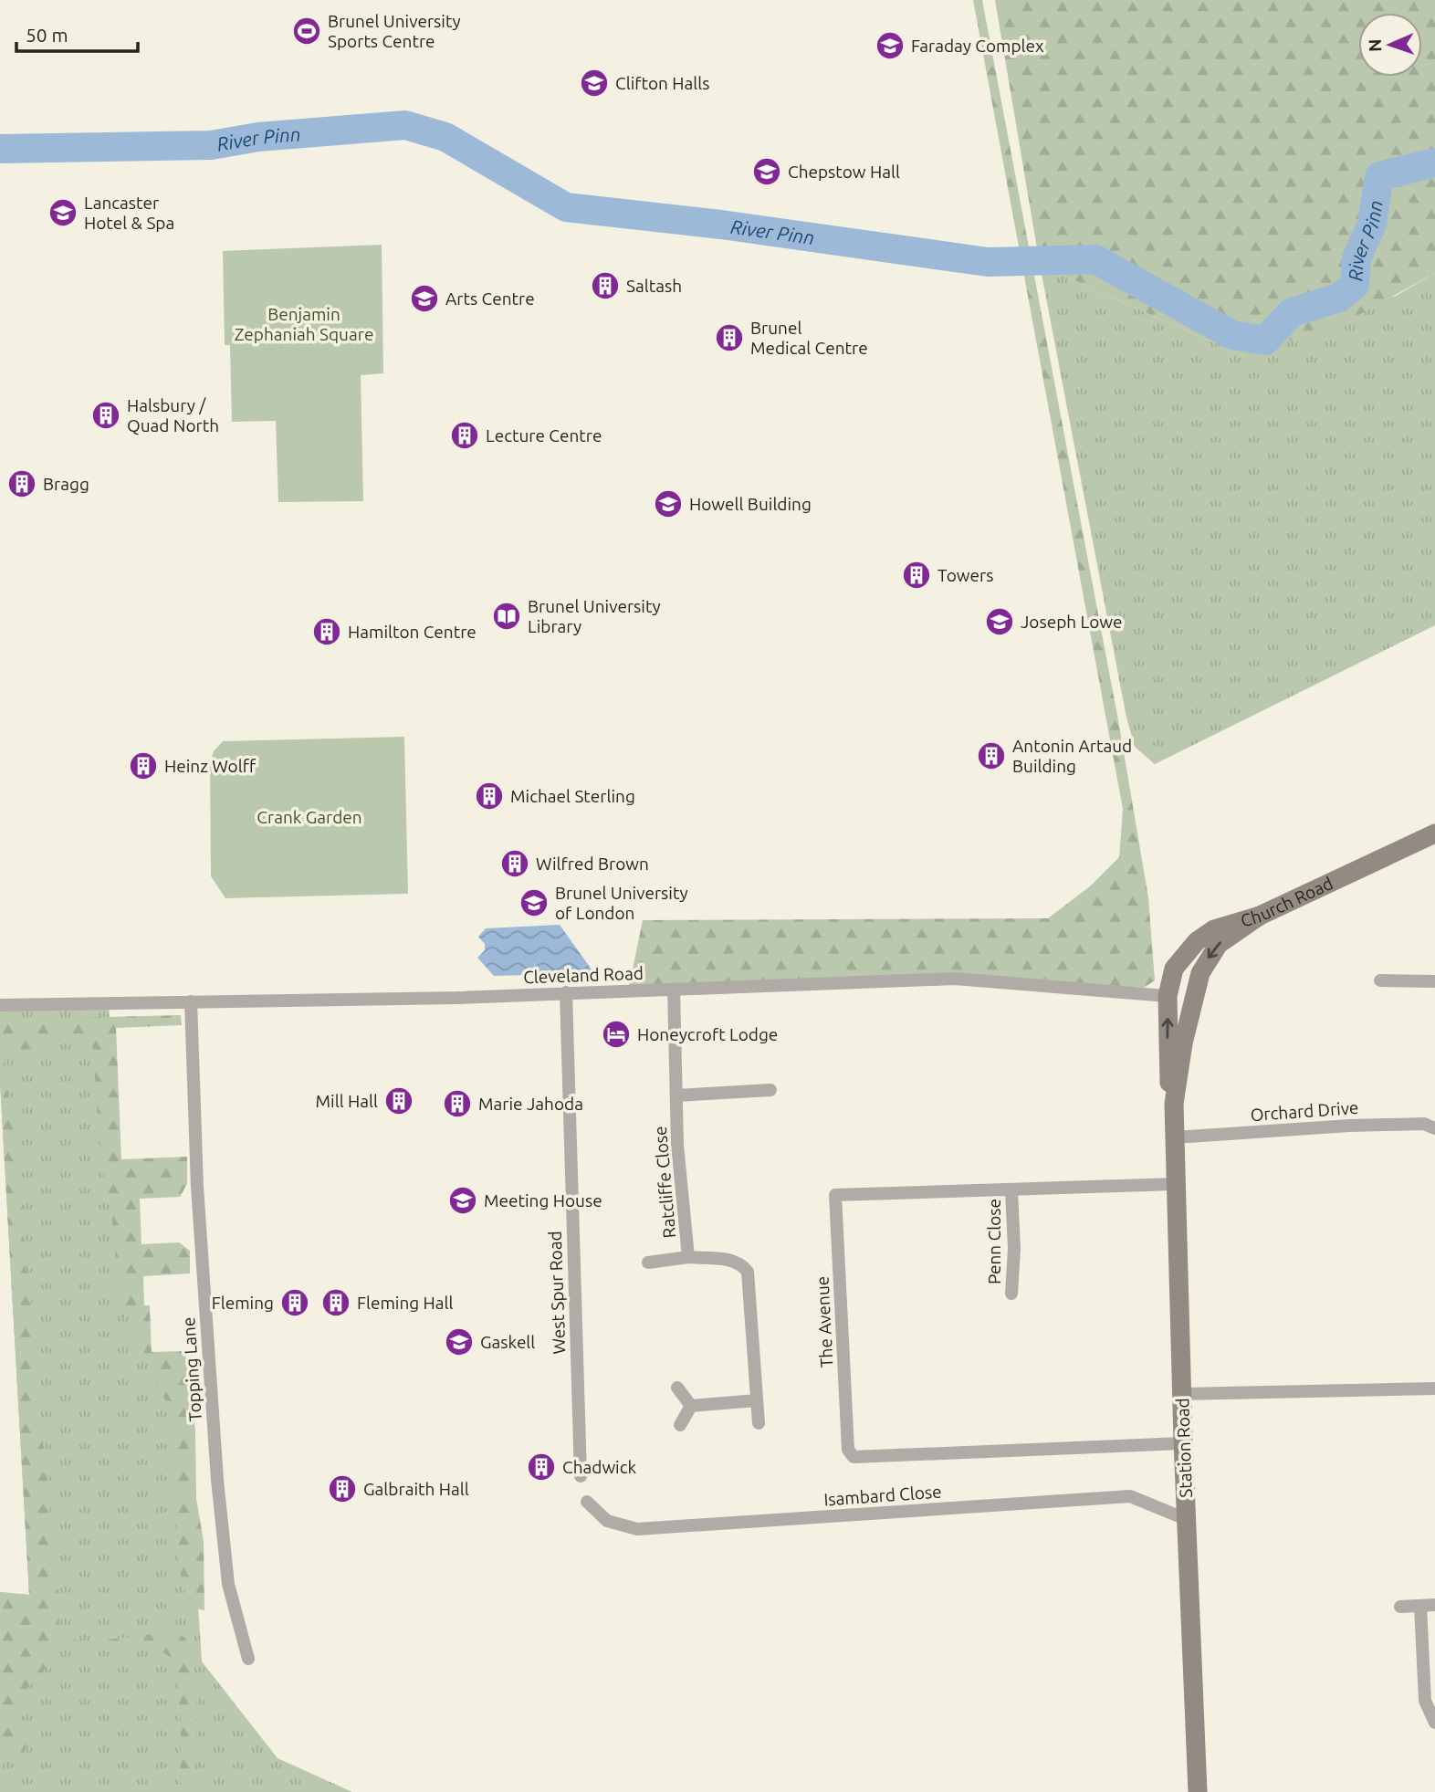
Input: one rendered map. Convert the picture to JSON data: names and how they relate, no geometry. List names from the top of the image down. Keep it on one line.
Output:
{"streets":{"street":["Church Road","Cleveland Road","Orchard Drive","Ratcliffe Close","Penn Close","West Spur Road","The Avenue","Topping Lane","Station Road","Isambard Close"]},"crossings":[["Church Road","Cleveland Road"],["Church Road","Station Road"],["Cleveland Road","Ratcliffe Close"],["Cleveland Road","West Spur Road"],["Cleveland Road","Topping Lane"],["Cleveland Road","Station Road"],["Orchard Drive","Station Road"],["Penn Close","The Avenue"],["The Avenue","Station Road"],["Station Road","Isambard Close"]],"water":["River Pinn"],"parks":["Benjamin Zephaniah Square","Crank Garden"],"places":{"sports":["Brunel University Sports Centre"],"school or university":["Faraday Complex","Clifton Halls","Chepstow Hall","Lancaster Hotel & Spa","Arts Centre","Howell Building","Joseph Lowe","Brunel University of London","Meeting House","Gaskell"],"building":["Saltash","Brunel Medical Centre","Halsbury / Quad North","Lecture Centre","Bragg","Towers","Hamilton Centre","Antonin Artaud Building","Heinz Wolff","Michael Sterling","Wilfred Brown","Mill Hall","Marie Jahoda","Fleming","Fleming Hall","Chadwick","Galbraith Hall"],"library":["Brunel University Library"],"hotel":["Honeycroft Lodge"]},"scale_bar":"50 m","north":"left"}
